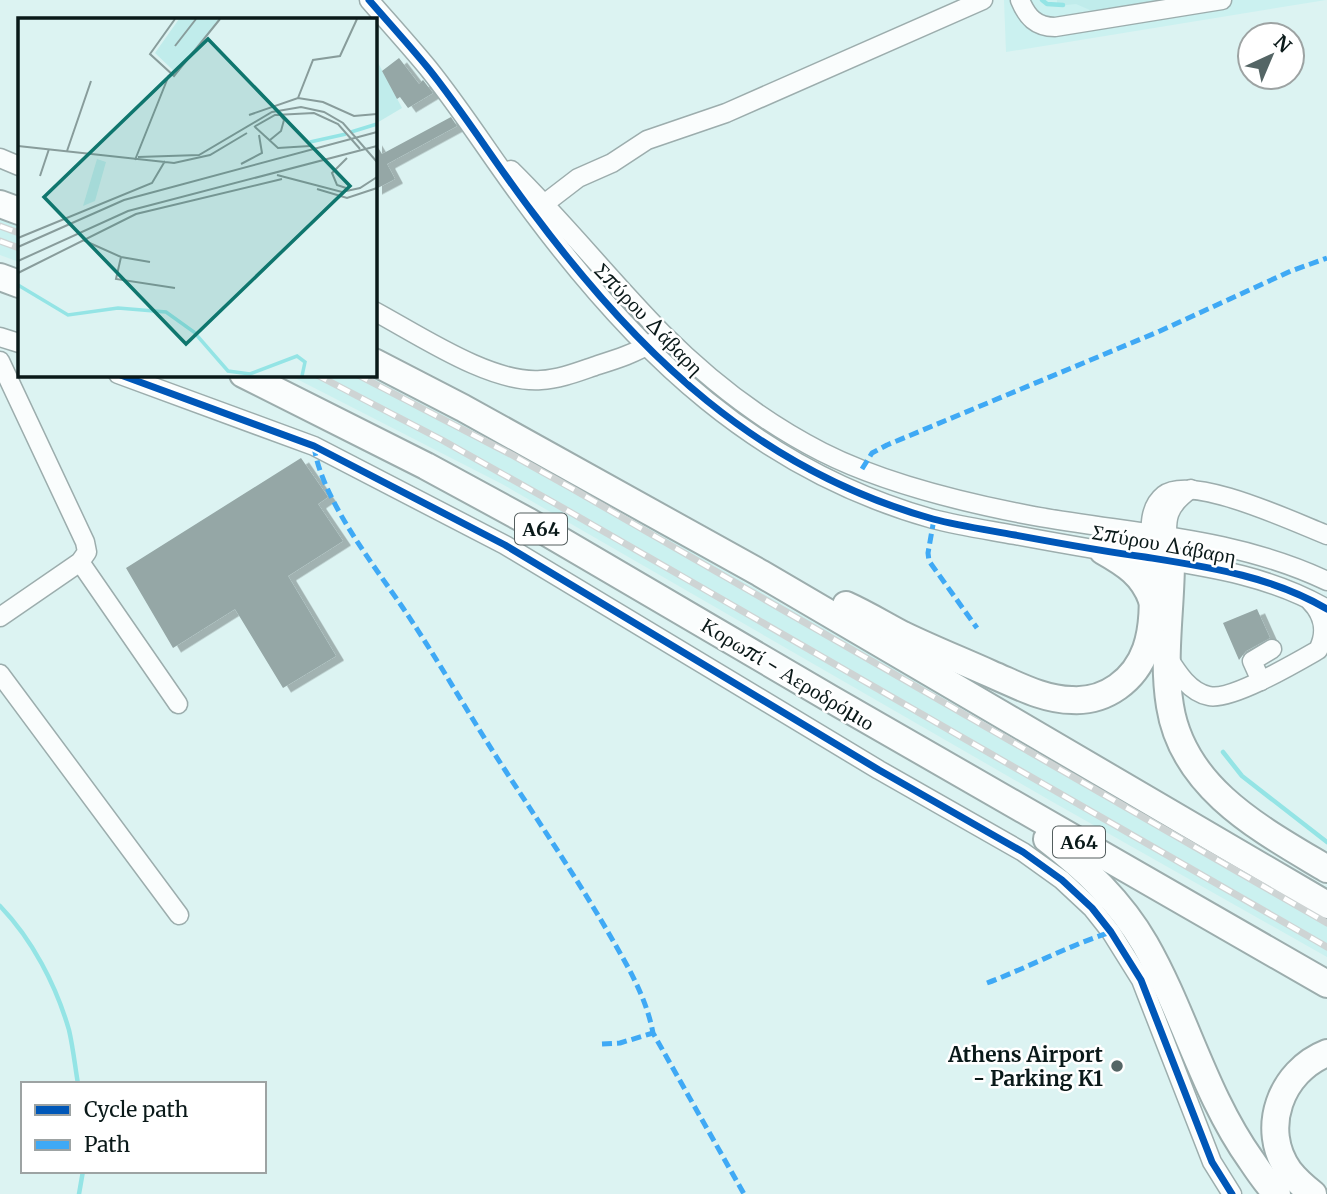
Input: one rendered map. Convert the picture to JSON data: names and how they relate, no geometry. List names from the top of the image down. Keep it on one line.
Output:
{"streets":{"highway":["Α64","Κορωπί - Αεροδρόμιο"],"street":["Σπύρου Δάβαρη"]},"places":["Athens Airport - Parking K1"],"legend":["Cycle path","Path"],"north":"top right"}
